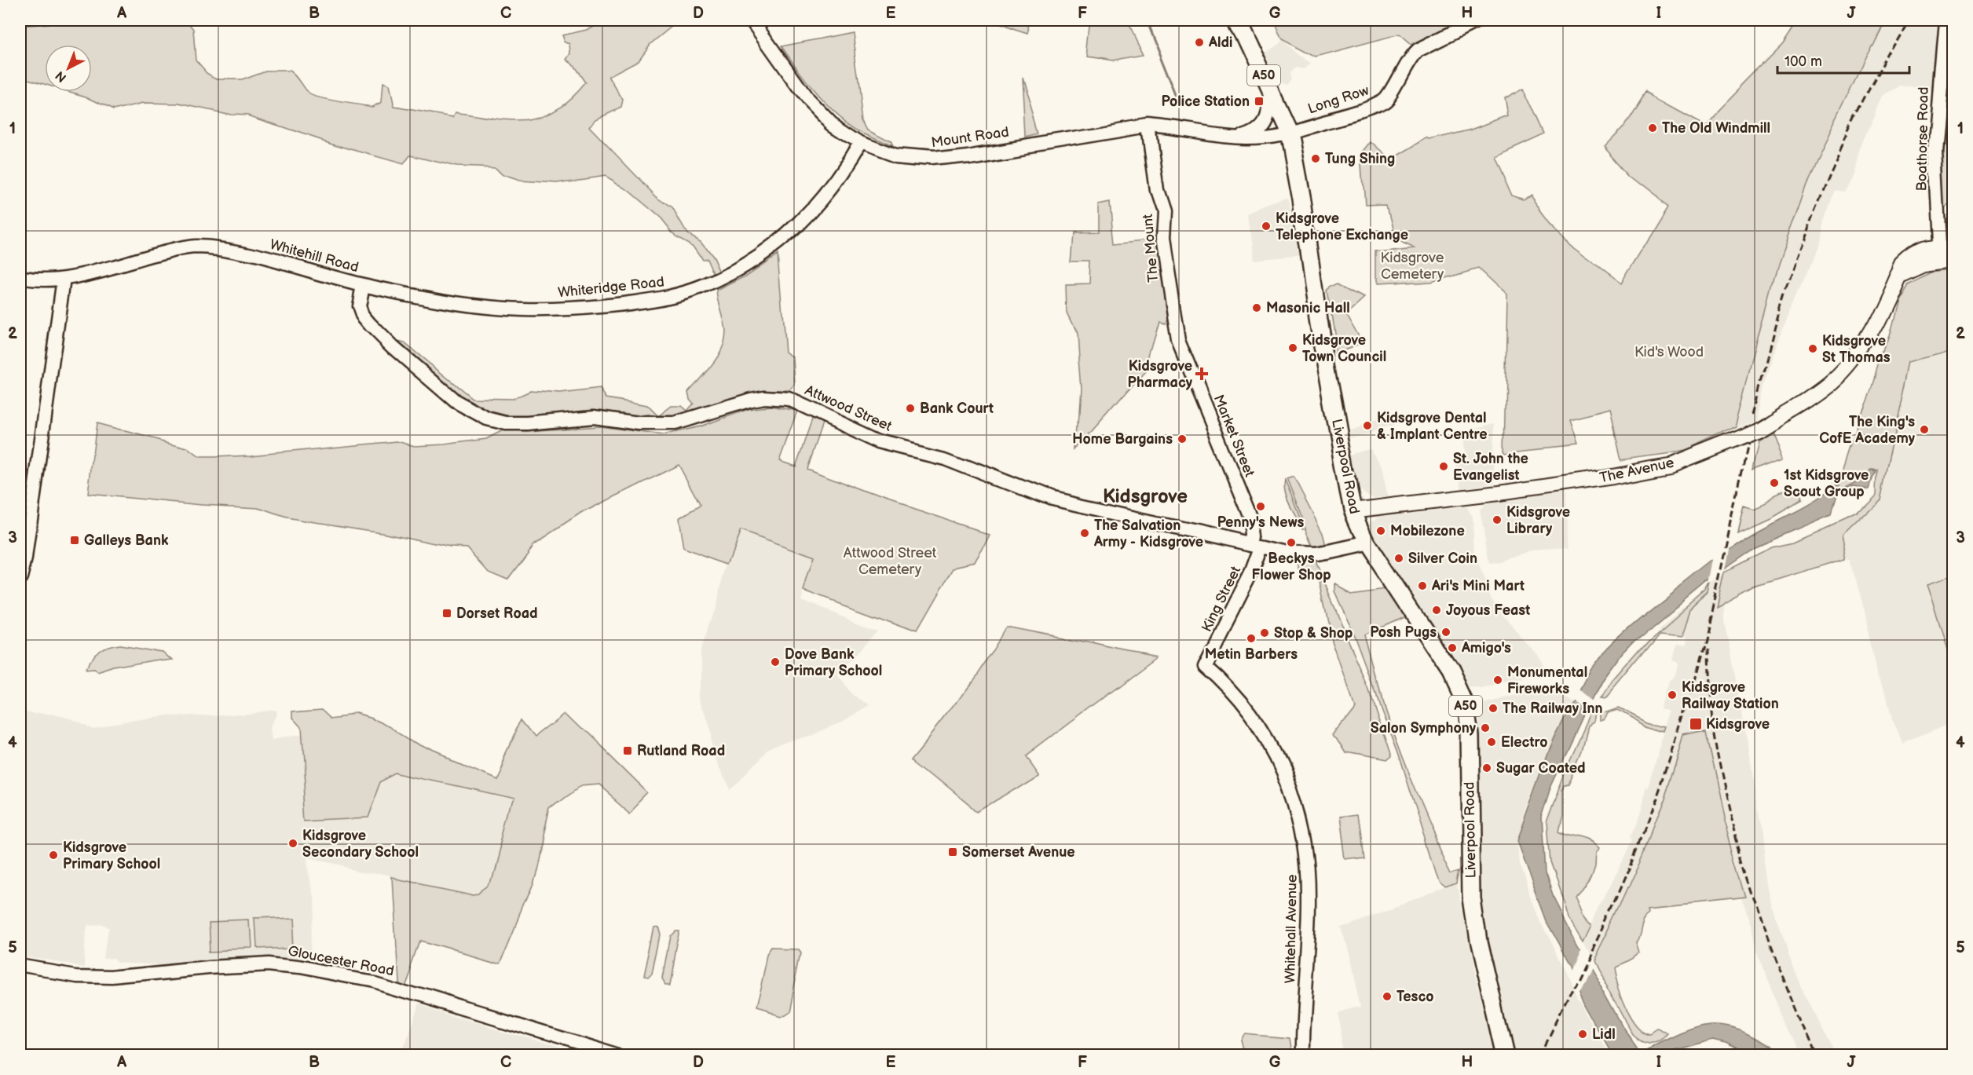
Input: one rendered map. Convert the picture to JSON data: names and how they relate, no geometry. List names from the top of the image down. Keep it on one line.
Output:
{"streets":{"main road":["A50","Liverpool Road","The Avenue"],"street":["Long Row","Mount Road","Boathorse Road","The Mount","Whitehill Road","Whiteridge Road","Attwood Street","Market Street","King Street","Whitehall Avenue","Gloucester Road"]},"crossings":[["Long Row","Liverpool Road"],["Mount Road","The Mount"],["Mount Road","Whiteridge Road"],["Boathorse Road","The Avenue"],["The Mount","Market Street"],["Whitehill Road","Whiteridge Road"],["Whitehill Road","Attwood Street"],["Attwood Street","Market Street"],["Attwood Street","Liverpool Road"],["Attwood Street","King Street"],["Market Street","King Street"],["Liverpool Road","The Avenue"],["King Street","Whitehall Avenue"]],"districts":["Kidsgrove"],"parks":["Kidsgrove Cemetery","Kid's Wood","Attwood Street Cemetery"],"places":{"other":["Aldi","The Old Windmill","Tung Shing","Kidsgrove Telephone Exchange","Masonic Hall","Kidsgrove Town Council","Kidsgrove St Thomas","Bank Court","Kidsgrove Dental & Implant Centre","The King's CofE Academy","Home Bargains","St. John the Evangelist","1st Kidsgrove Scout Group","Penny's News","Kidsgrove Library","Mobilezone","The Salvation Army - Kidsgrove","Beckys Flower Shop","Silver Coin","Ari's Mini Mart","Joyous Feast","Posh Pugs","Stop & Shop","Metin Barbers","Amigo's","Dove Bank Primary School","Monumental Fireworks","Kidsgrove Railway Station","The Railway Inn","Salon Symphony","Electro","Sugar Coated","Kidsgrove Secondary School","Kidsgrove Primary School","Tesco","Lidl"],"transit":["Police Station","Galleys Bank","Dorset Road","Kidsgrove","Rutland Road","Somerset Avenue"],"health":["Kidsgrove Pharmacy"]},"scale_bar":"100 m","north":"bottom left","grid":{"columns":["A","B","C","D","E","F","G","H","I","J"],"rows":["1","2","3","4","5"]}}
